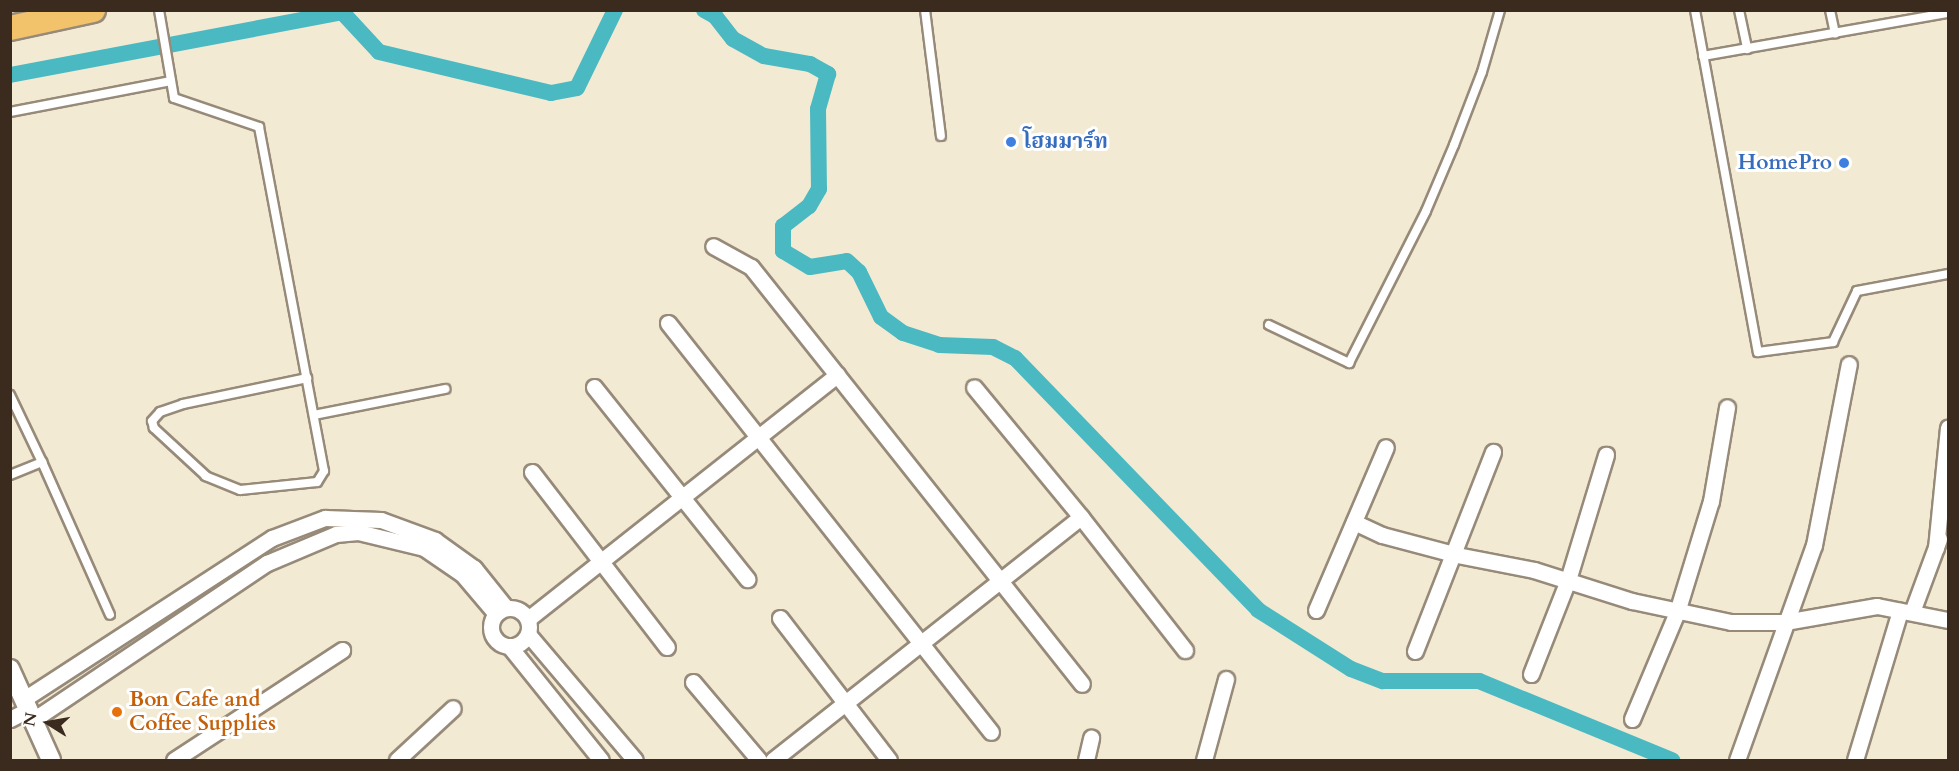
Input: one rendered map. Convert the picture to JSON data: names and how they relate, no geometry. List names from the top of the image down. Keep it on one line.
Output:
{"places":["โฮมมาร์ท","HomePro","Bon Cafe and Coffee Supplies"],"north":"left"}
